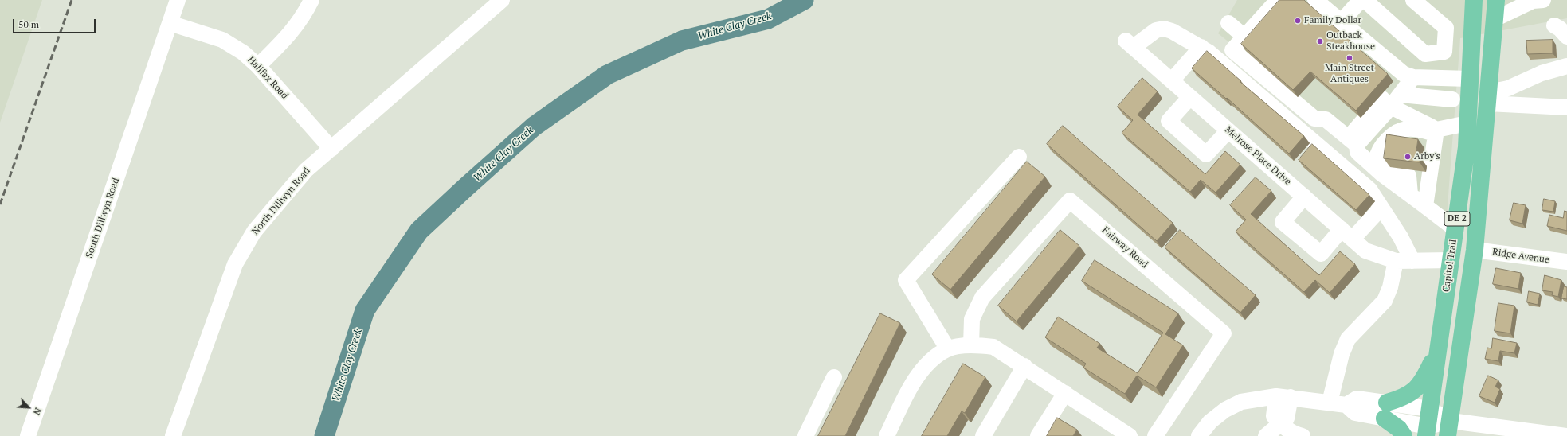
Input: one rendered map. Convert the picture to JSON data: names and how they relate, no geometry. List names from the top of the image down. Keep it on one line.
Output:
{"streets":{"main road":["DE 2","Capitol Trail"],"street":["Halifax Road","Melrose Place Drive","North Dillwyn Road","South Dillwyn Road","Fairway Road","Ridge Avenue"]},"crossings":[["Halifax Road","North Dillwyn Road"],["Halifax Road","South Dillwyn Road"],["Melrose Place Drive","Capitol Trail"],["DE 2","Ridge Avenue"]],"water":["White Clay Creek"],"places":["Family Dollar","Outback Steakhouse","Main Street Antiques","Arby's"],"scale_bar":"50 m","north":"bottom right"}
